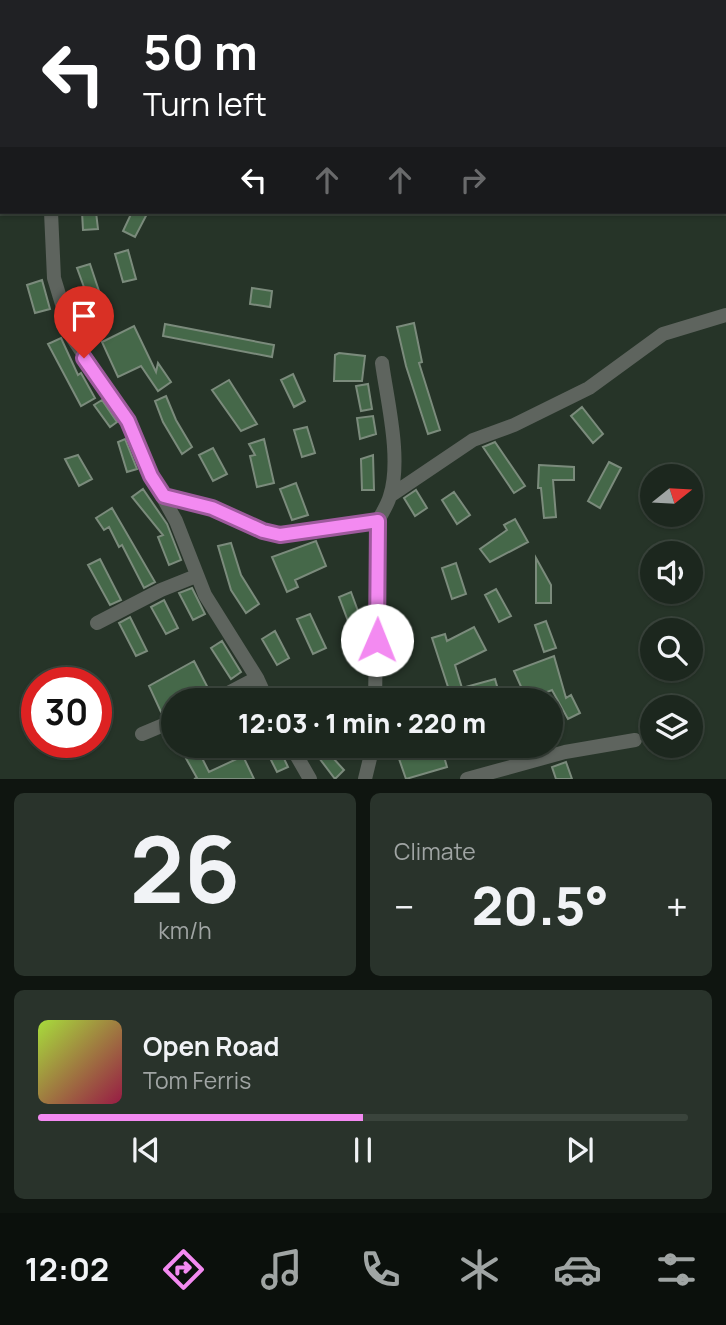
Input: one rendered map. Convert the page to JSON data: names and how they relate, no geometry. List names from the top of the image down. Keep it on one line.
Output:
{"north":"right","page":{"turn":["50 m","Turn left"],"limit":"30","trip":"12:03 · 1 min · 220 m","tile":[["26","km/h"],"Climate"],"heat":["−","20.5°","+"],"song":["Open Road","Tom Ferris"],"tabs":"12:02"}}
